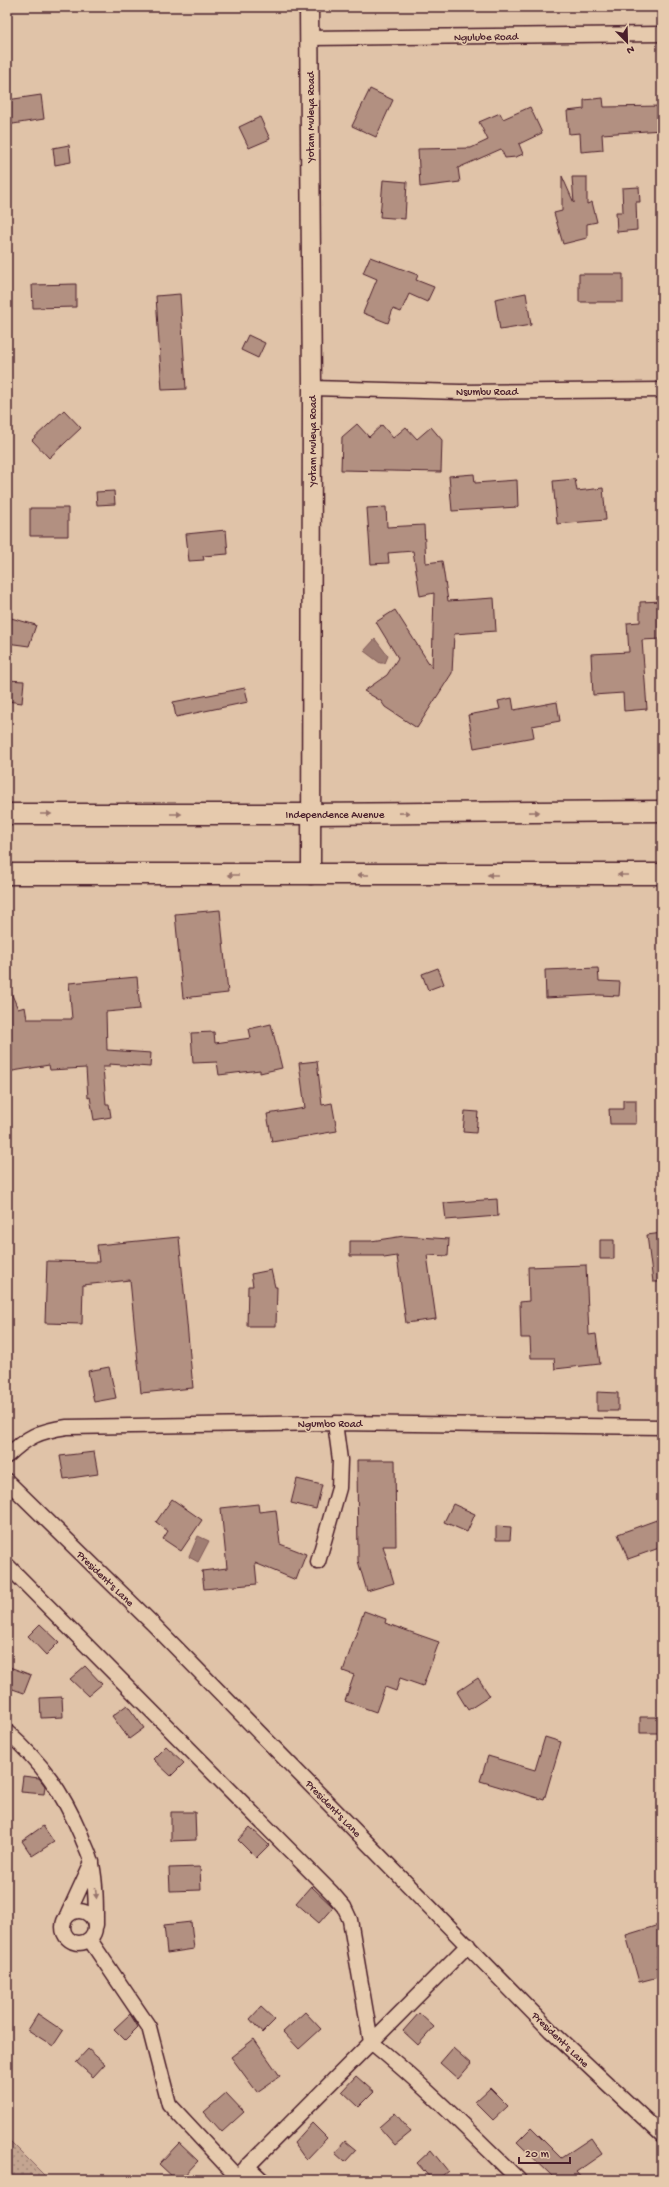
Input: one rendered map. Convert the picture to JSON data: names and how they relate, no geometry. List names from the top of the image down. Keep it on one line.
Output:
{"streets":{"main road":["Independence Avenue"],"street":["Ngulube Road","Yotam Muleya Road","Nsumbu Road","Ngumbo Road","President's Lane"]},"crossings":[["Ngulube Road","Yotam Muleya Road"],["Yotam Muleya Road","Nsumbu Road"],["Yotam Muleya Road","Independence Avenue"]],"scale_bar":"20 m","north":"bottom right"}
